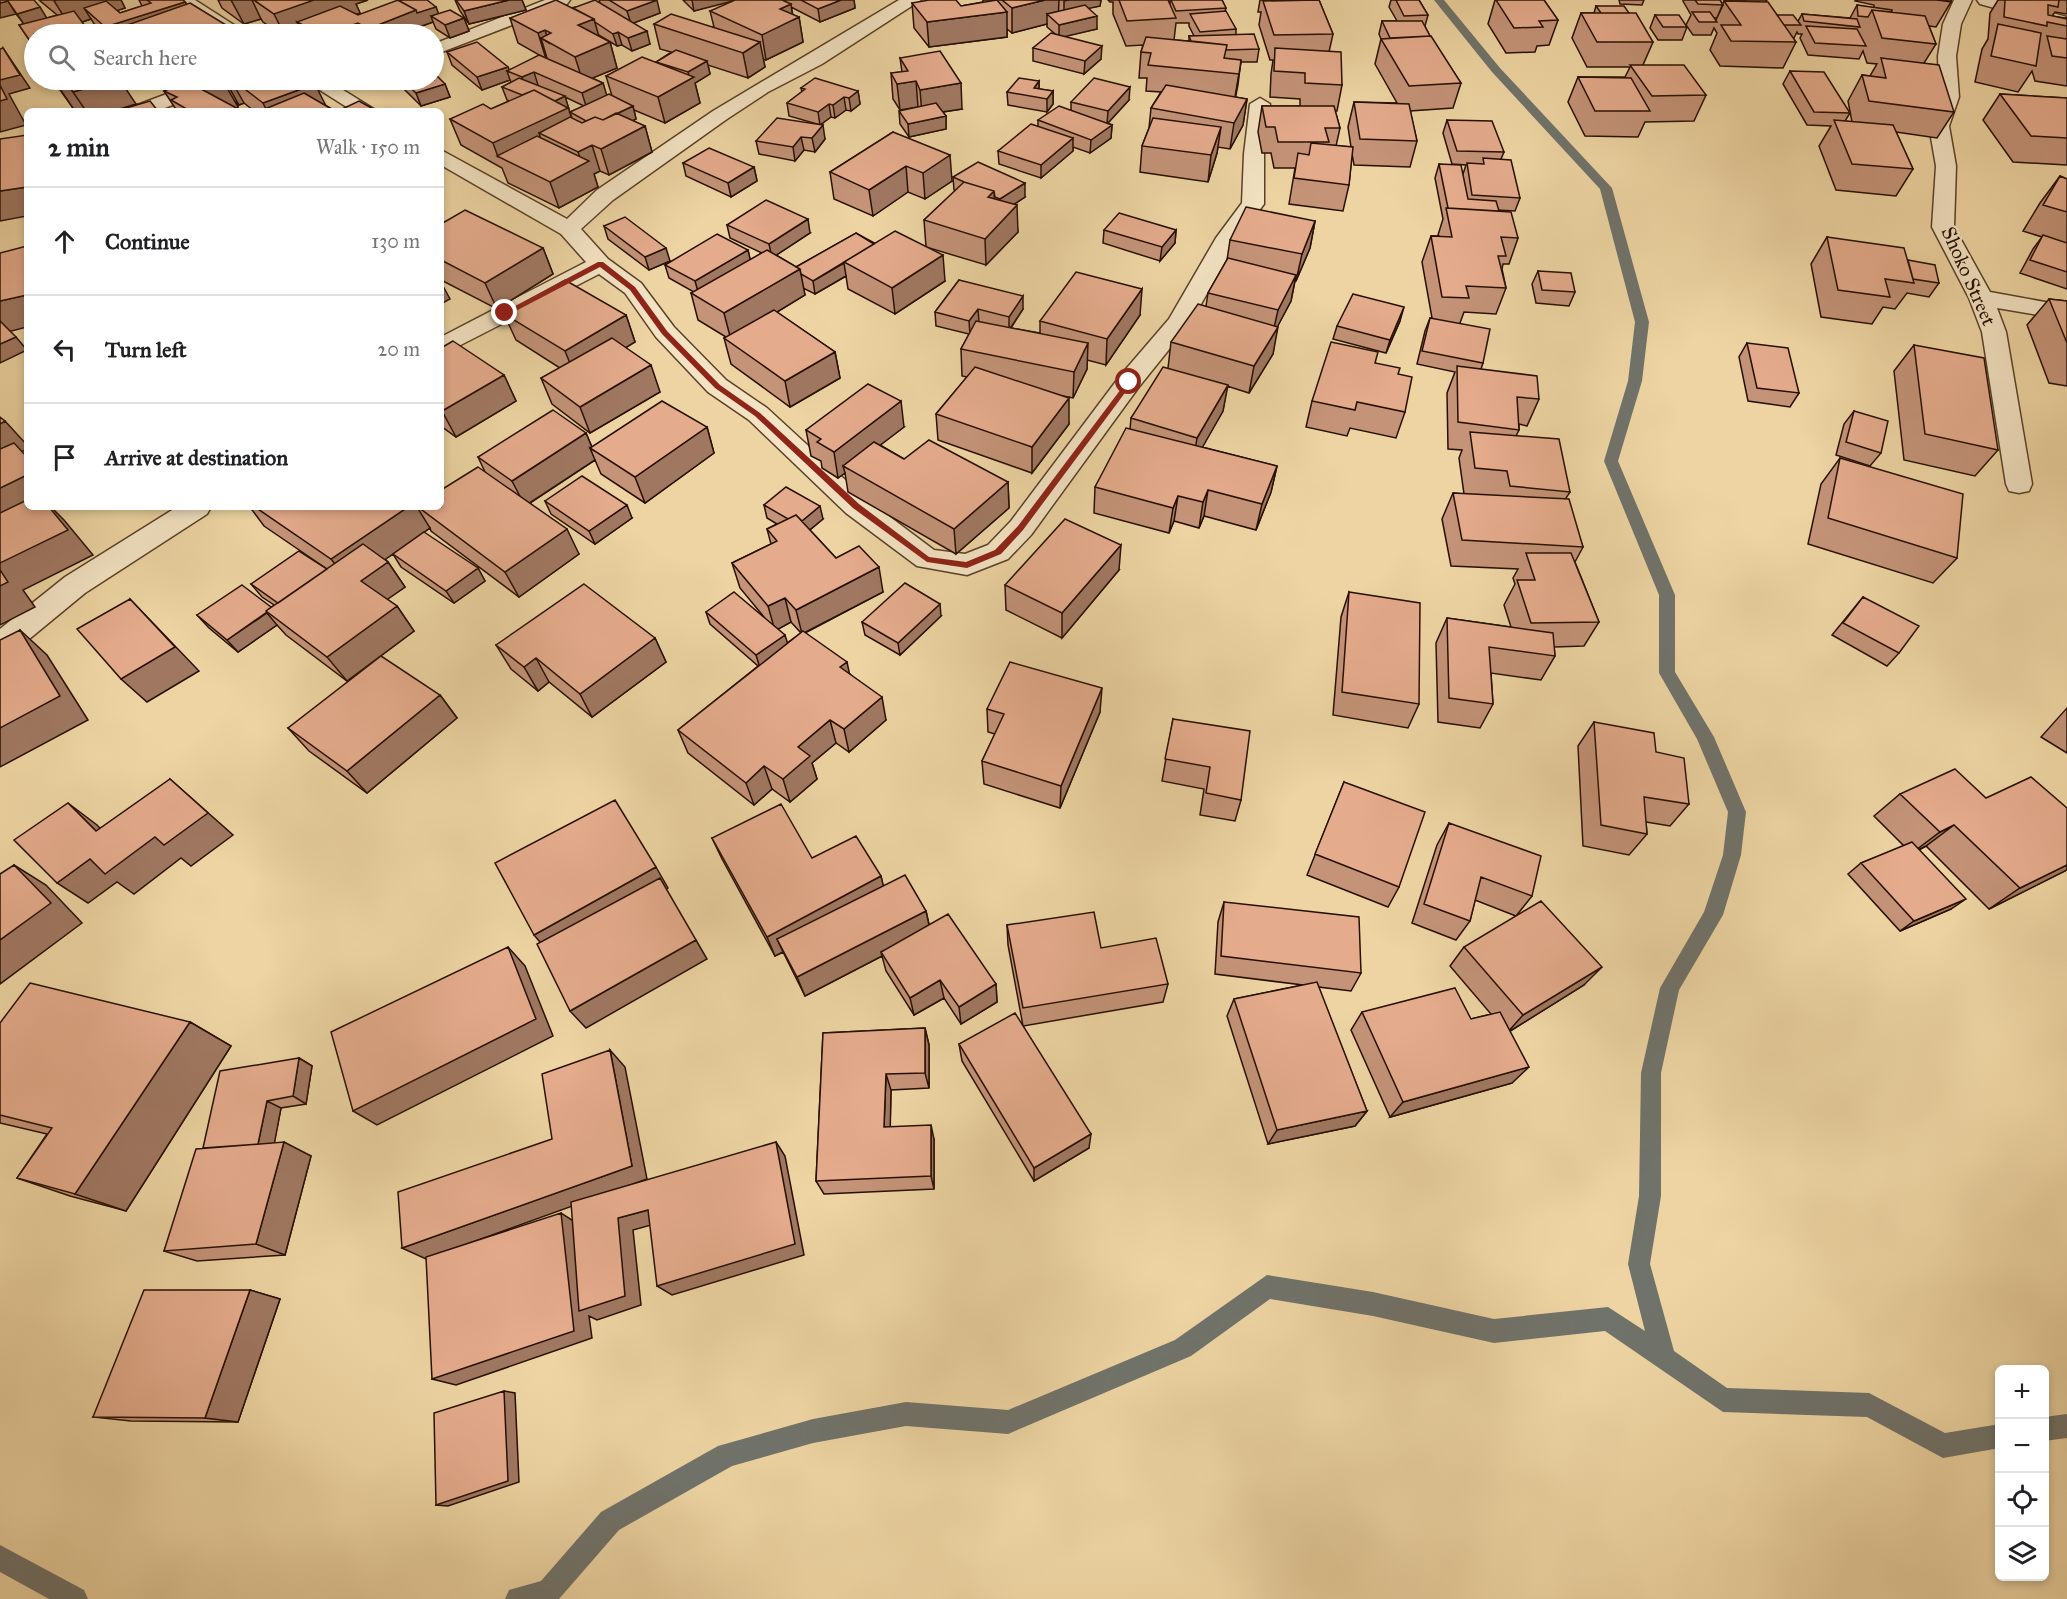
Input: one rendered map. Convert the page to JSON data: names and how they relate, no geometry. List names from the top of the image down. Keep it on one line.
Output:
{"streets":{"street":["Shoko Street"]},"page":{"search":"Search here","heading":["2 min","Walk · 150 m"],"list":[["Continue","130 m"],["Turn left","20 m"],"Arrive at destination"],"map_buttons":["+","−"]}}
